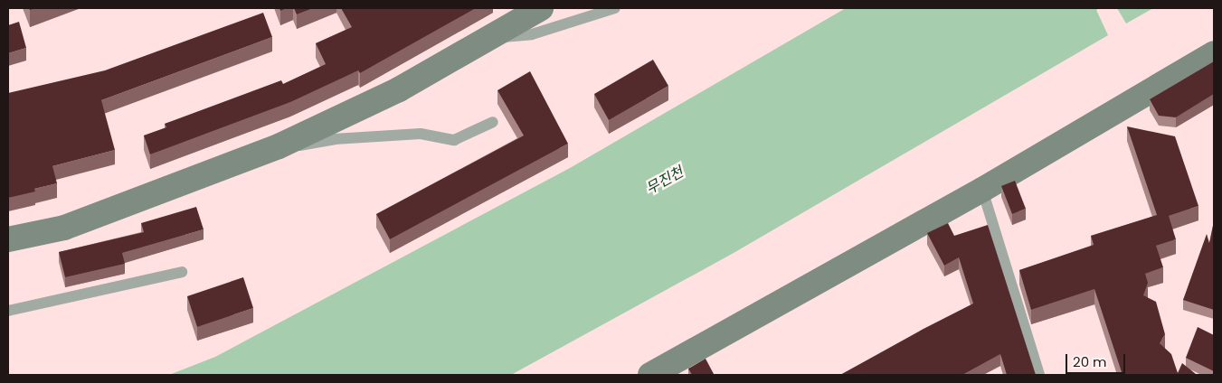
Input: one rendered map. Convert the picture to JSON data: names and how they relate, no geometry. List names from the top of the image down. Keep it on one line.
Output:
{"water":["무진천"],"scale_bar":"20 m"}
